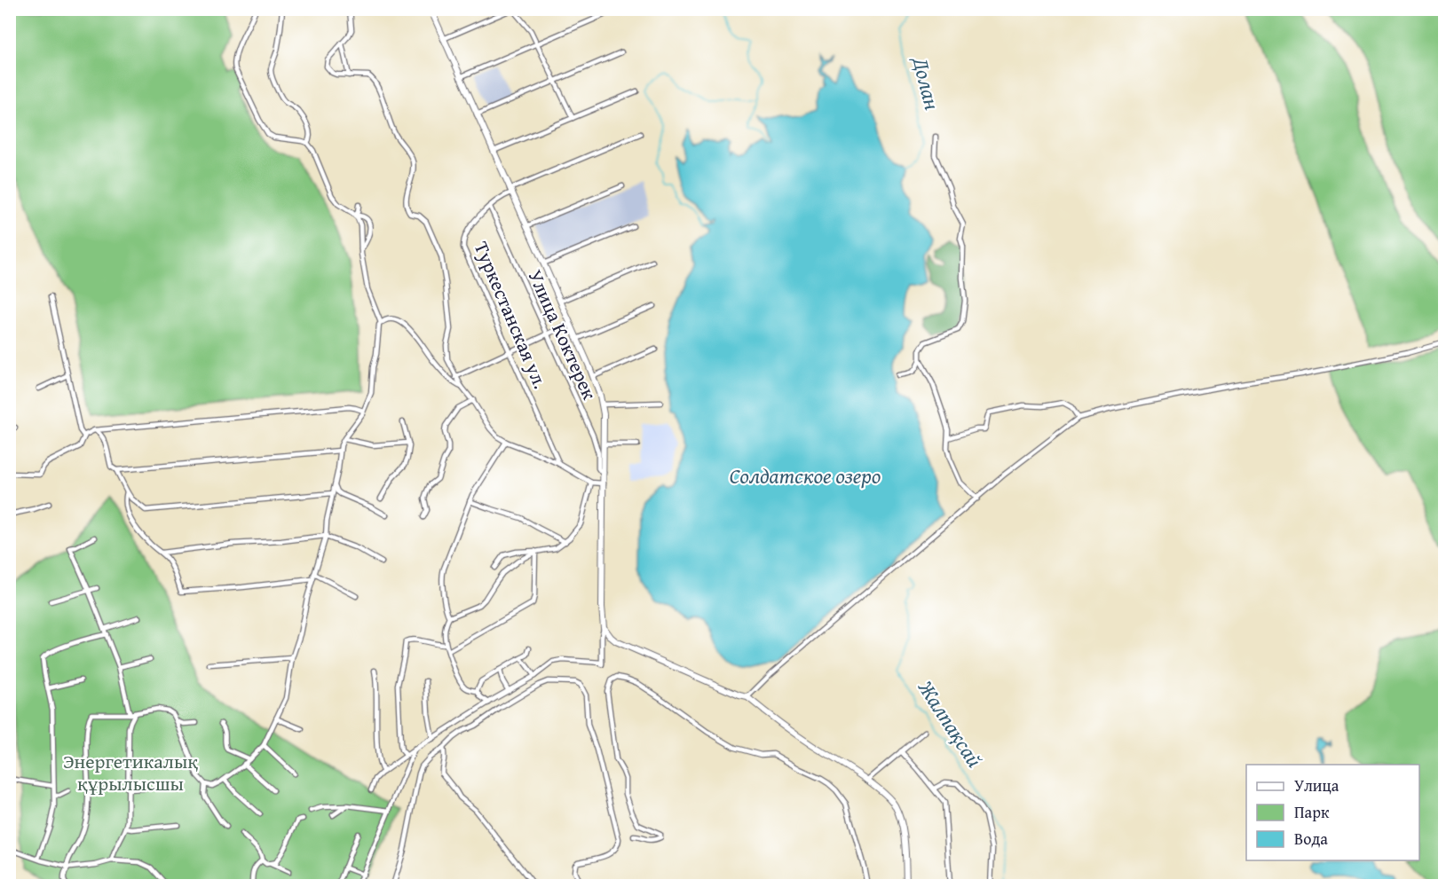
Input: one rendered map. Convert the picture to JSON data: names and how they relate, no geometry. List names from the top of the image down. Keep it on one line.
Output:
{"streets":{"street":["Туркестанская ул.","Улица Коктерек"]},"crossings":[["Туркестанская ул.","Улица Коктерек"]],"water":["Долан","Солдатское озеро","Жалпақсай"],"parks":["Энергетикалық құрылысшы"],"legend":["Улица","Парк","Вода"]}
